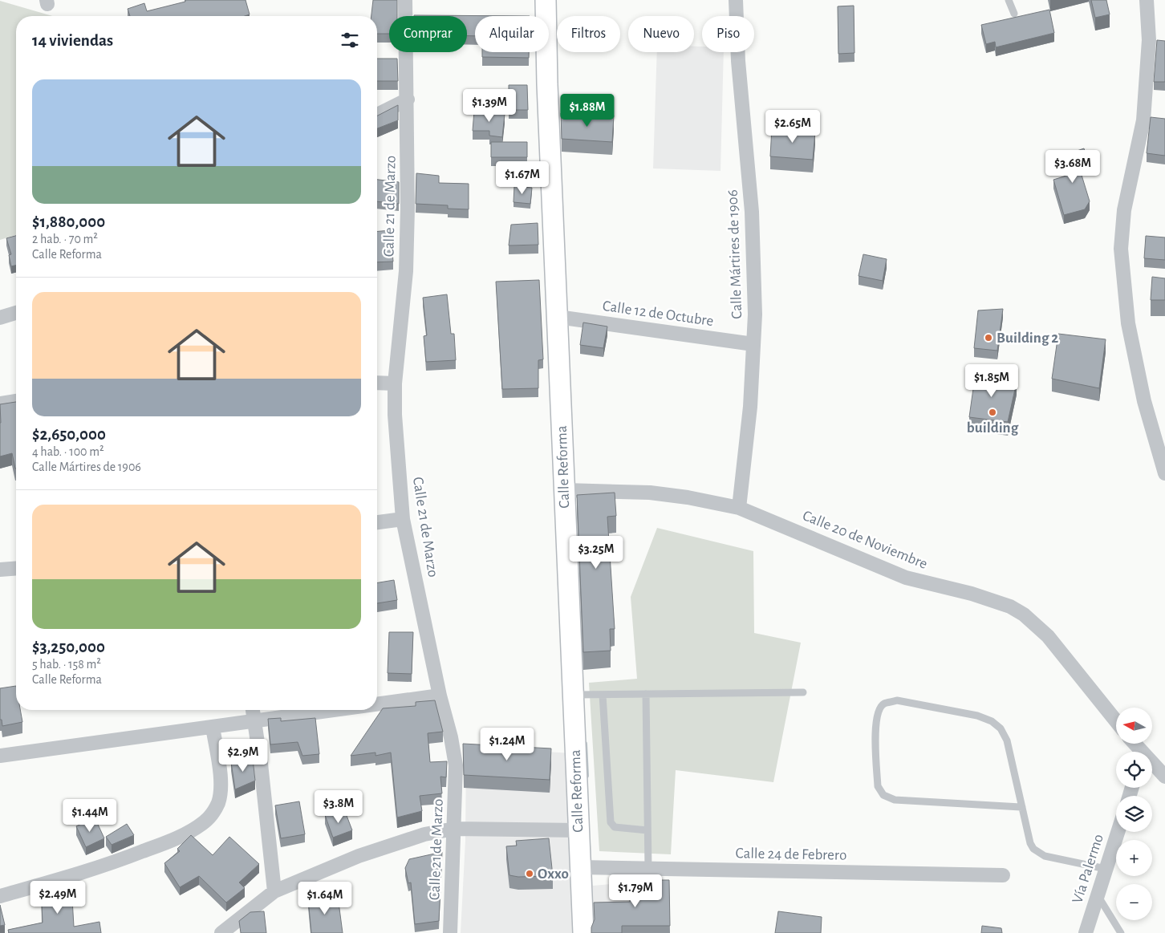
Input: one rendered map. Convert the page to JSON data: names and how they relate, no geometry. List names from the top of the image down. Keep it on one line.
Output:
{"streets":{"street":["Calle 21 de Marzo","Calle Mártires de 1906","Calle 12 de Octubre","Calle Reforma","Calle 20 de Noviembre","Calle 24 de Febrero","Vía Palermo"]},"crossings":[["Calle Mártires de 1906","Calle 12 de Octubre"],["Calle Mártires de 1906","Calle 20 de Noviembre"],["Calle 12 de Octubre","Calle Reforma"],["Calle Reforma","Calle 20 de Noviembre"],["Calle Reforma","Calle 24 de Febrero"]],"places":["Building 2","building","Oxxo"],"north":"left","page":{"chip":["Comprar","Alquilar","Filtros","Nuevo","Piso"],"heading":"14 viviendas","list":[{"name":"$1,880,000","note":"2 hab. · 70 m² · Calle Reforma"},{"name":"$2,650,000","note":"4 hab. · 100 m² · Calle Mártires de 1906"},{"name":"$3,250,000","note":"5 hab. · 158 m² · Calle Reforma"}],"price":["$1.39M","$1.88M","$2.65M","$3.68M","$1.67M","$1.85M","$3.25M","$1.24M","$2.9M","$3.8M","$1.44M","$1.79M","$2.49M","$1.64M"],"map_buttons":["+","−"]}}
